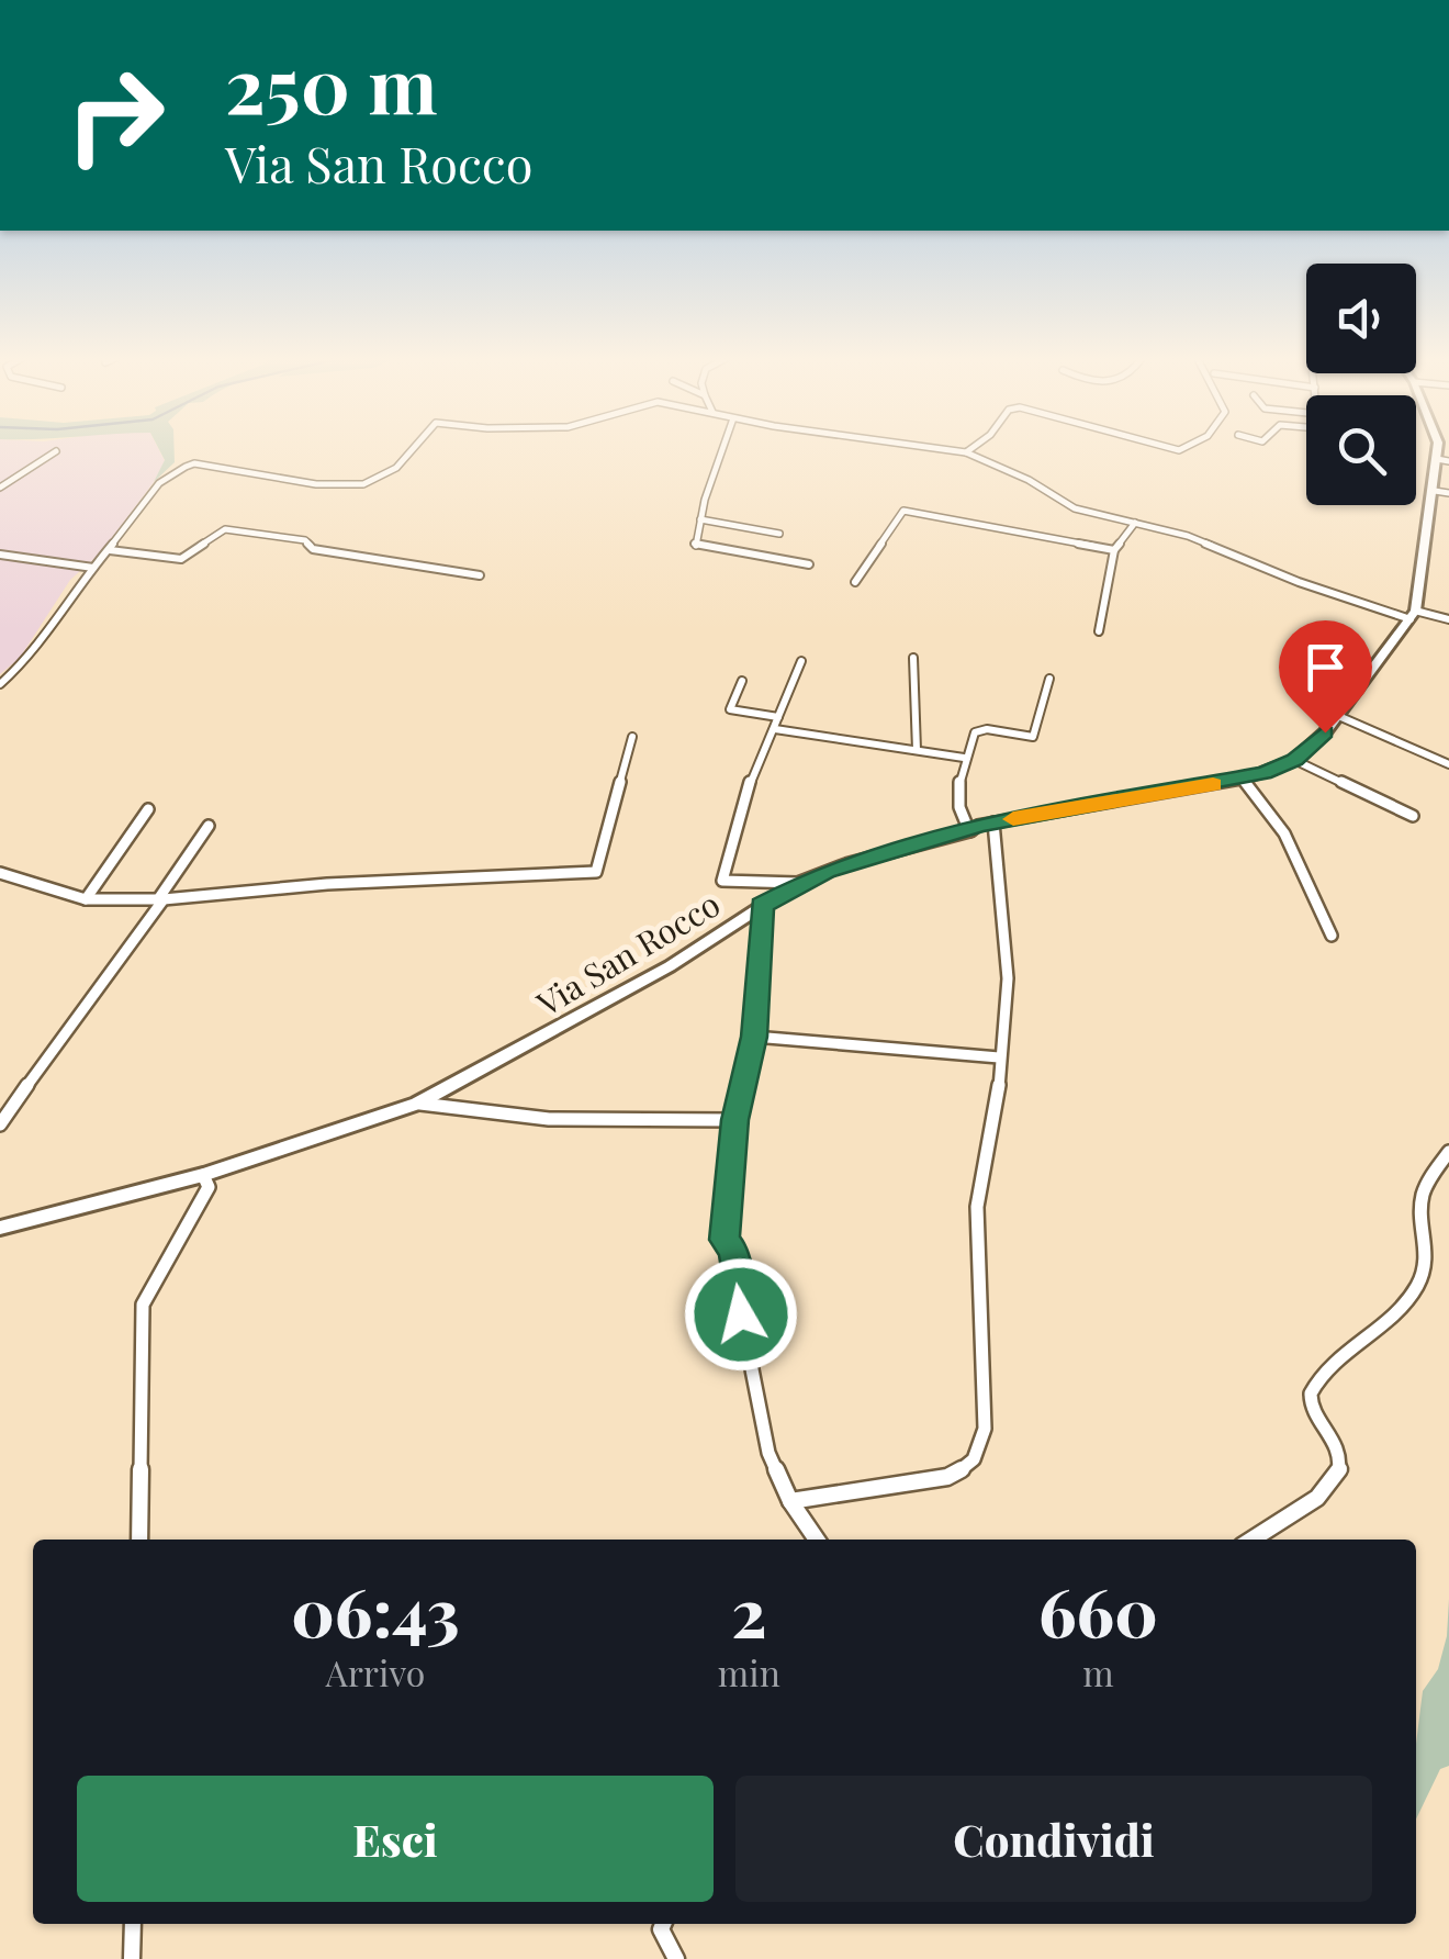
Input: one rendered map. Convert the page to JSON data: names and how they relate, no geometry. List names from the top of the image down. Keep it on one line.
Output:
{"streets":{"street":["Via San Rocco"]},"page":{"turn":["250 m","Via San Rocco"],"eta":["06:43","Arrivo","2","min","660","m"],"buttons":["Esci","Condividi"]}}
